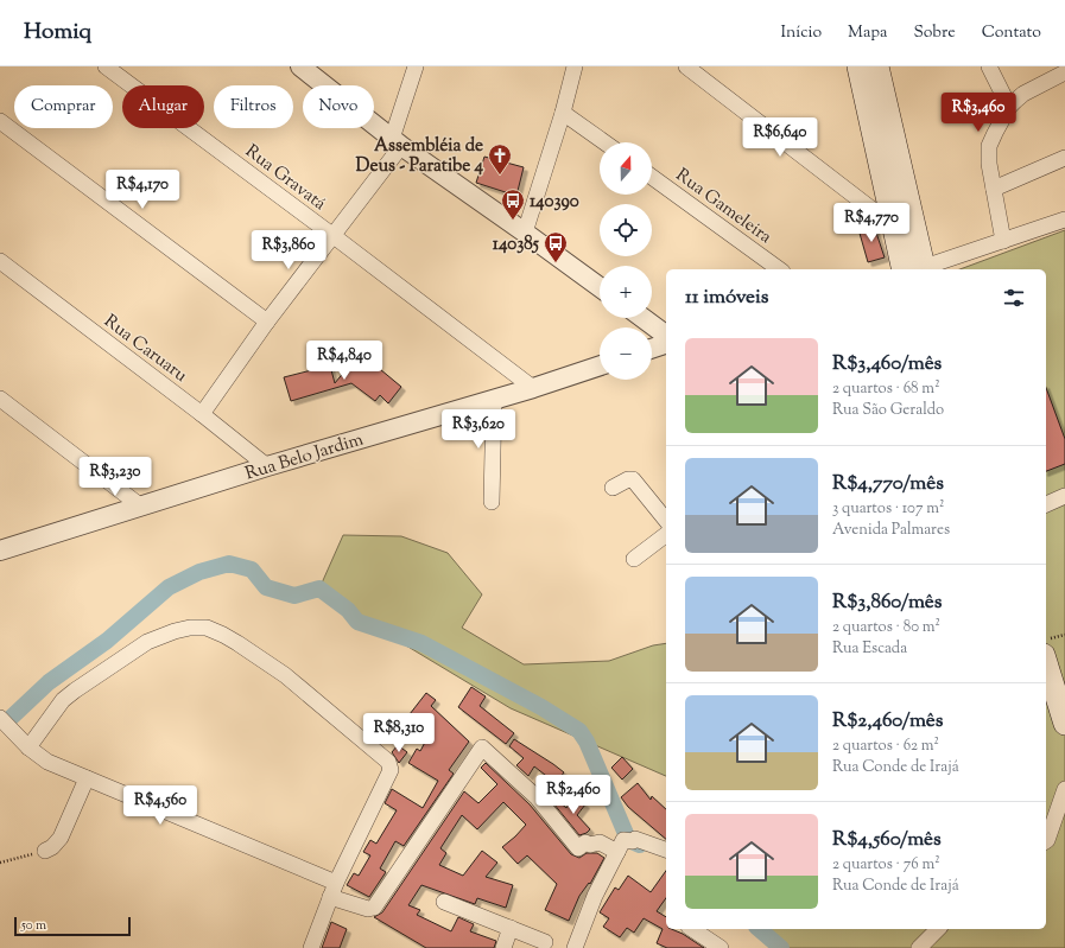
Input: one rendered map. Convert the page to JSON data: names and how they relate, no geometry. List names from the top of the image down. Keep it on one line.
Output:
{"streets":{"street":["Rua Gravatá","Rua Gameleira","Rua Caruaru","Rua Belo Jardim"]},"crossings":[["Rua Gravatá","Rua Belo Jardim"],["Rua Caruaru","Rua Belo Jardim"]],"places":{"church":["Assembléia de Deus - Paratibe 4"],"bus stop":["140390","140385"]},"scale_bar":"50 m","north":"top","page":{"header":"Homiq","nav":["Início","Mapa","Sobre","Contato"],"chip":["Comprar","Alugar","Filtros","Novo"],"price":["R$3,460","R$6,640","R$4,170","R$4,770","R$3,860","R$4,840","R$3,620","R$3,230","R$8,310","R$2,460","R$4,560"],"map_buttons":["+","−"],"heading":"11 imóveis","list":[{"name":"R$3,460/mês","note":"2 quartos · 68 m² · Rua São Geraldo"},{"name":"R$4,770/mês","note":"3 quartos · 107 m² · Avenida Palmares"},{"name":"R$3,860/mês","note":"2 quartos · 80 m² · Rua Escada"},{"name":"R$2,460/mês","note":"2 quartos · 62 m² · Rua Conde de Irajá"},{"name":"R$4,560/mês","note":"2 quartos · 76 m² · Rua Conde de Irajá"}],"scale":"50 m"}}
